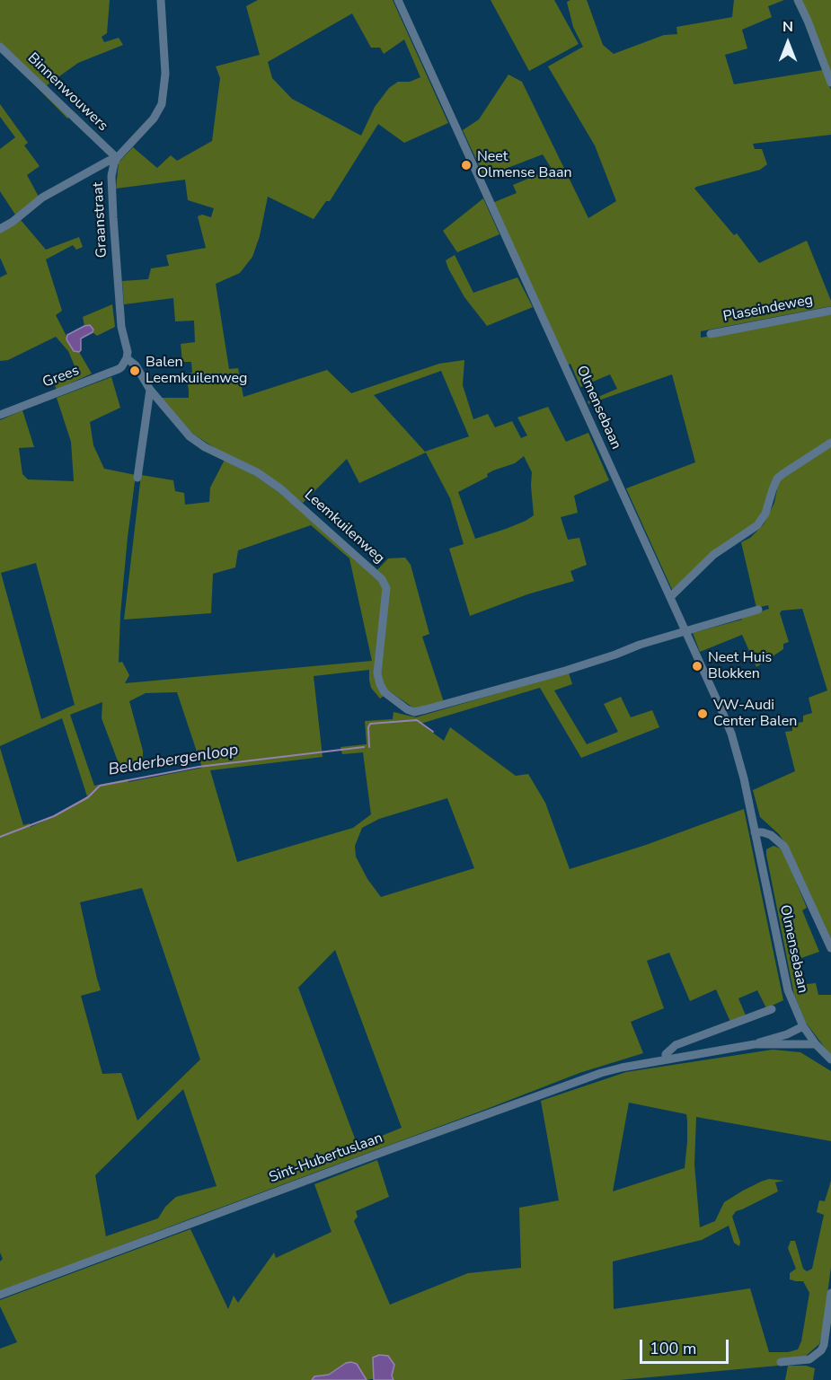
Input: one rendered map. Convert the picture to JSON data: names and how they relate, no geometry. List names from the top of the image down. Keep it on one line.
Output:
{"streets":{"street":["Binnenwouwers","Graanstraat","Plaseindeweg","Grees","Olmensebaan","Leemkuilenweg","Sint-Hubertuslaan"]},"crossings":[["Binnenwouwers","Graanstraat"],["Graanstraat","Grees"],["Graanstraat","Leemkuilenweg"],["Grees","Leemkuilenweg"],["Olmensebaan","Leemkuilenweg"],["Olmensebaan","Sint-Hubertuslaan"]],"water":["Belderbergenloop"],"places":["Neet Olmense Baan","Balen Leemkuilenweg","Neet Huis Blokken","VW-Audi Center Balen"],"scale_bar":"100 m","north":"top"}
